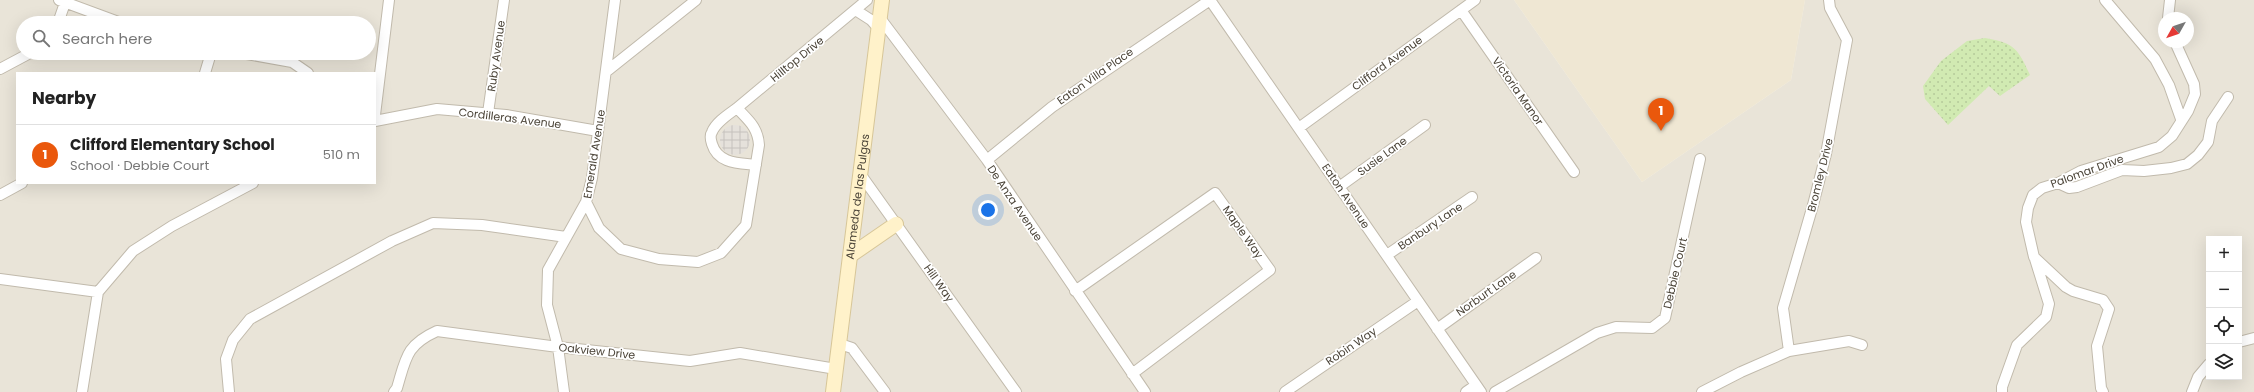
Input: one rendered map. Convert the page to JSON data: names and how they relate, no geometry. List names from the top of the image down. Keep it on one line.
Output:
{"streets":{"main road":["Alameda de las Pulgas"],"street":["Ruby Avenue","Hilltop Drive","Clifford Avenue","Eaton Villa Place","Victoria Manor","Cordilleras Avenue","Emerald Avenue","Susie Lane","Palomar Drive","Bromley Drive","Eaton Avenue","De Anza Avenue","Banbury Lane","Maple Way","Debbie Court","Hill Way","Norburt Lane","Robin Way","Oakview Drive"]},"crossings":[["Ruby Avenue","Cordilleras Avenue"],["Clifford Avenue","Victoria Manor"],["Clifford Avenue","Eaton Avenue"],["Eaton Villa Place","Eaton Avenue"],["Eaton Villa Place","De Anza Avenue"],["Cordilleras Avenue","Emerald Avenue"],["Emerald Avenue","Oakview Drive"],["Susie Lane","Eaton Avenue"],["Alameda de las Pulgas","De Anza Avenue"],["Alameda de las Pulgas","Hill Way"],["Alameda de las Pulgas","Oakview Drive"],["Eaton Avenue","Banbury Lane"],["Eaton Avenue","Norburt Lane"],["Eaton Avenue","Robin Way"],["De Anza Avenue","Maple Way"]],"north":"bottom left","page":{"search":"Search here","heading":"Nearby","pins":"1","list":[{"mark":"1","name":"Clifford Elementary School","note":"School · Debbie Court","value":"510 m"}],"map_buttons":["+","−"]}}
